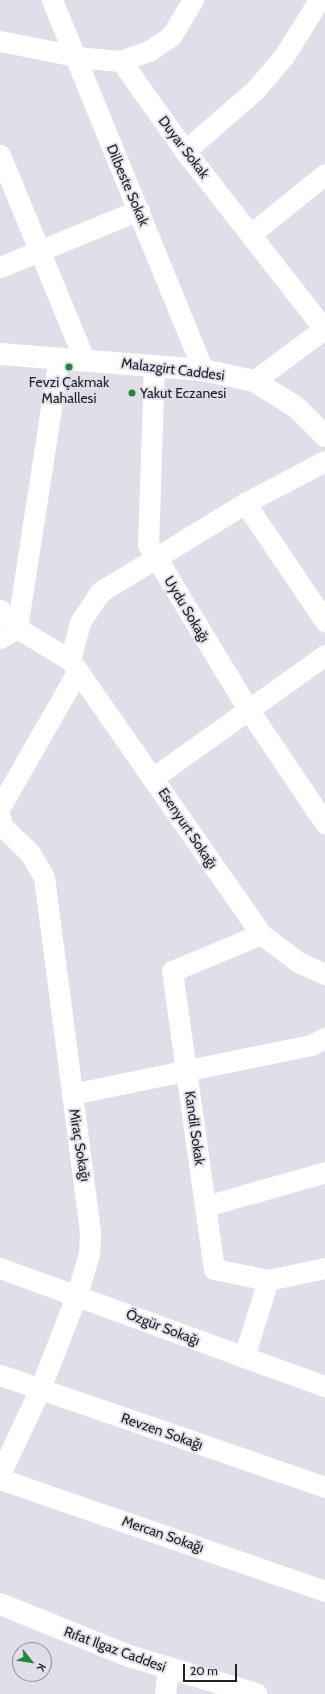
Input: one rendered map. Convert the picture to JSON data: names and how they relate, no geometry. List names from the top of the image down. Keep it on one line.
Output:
{"streets":{"street":["Duyar Sokak","Dilbeste Sokak","Malazgirt Caddesi","Uydu Sokağı","Esenyurt Sokağı","Kandil Sokak","Miraç Sokağı","Özgür Sokağı","Revzen Sokağı","Mercan Sokağı","Rıfat Ilgaz Caddesi"]},"crossings":[["Dilbeste Sokak","Malazgirt Caddesi"],["Malazgirt Caddesi","Uydu Sokağı"],["Esenyurt Sokağı","Kandil Sokak"],["Miraç Sokağı","Özgür Sokağı"],["Miraç Sokağı","Revzen Sokağı"]],"places":["Fevzi Çakmak Mahallesi","Yakut Eczanesi"],"scale_bar":"20 m","north":"bottom right"}
